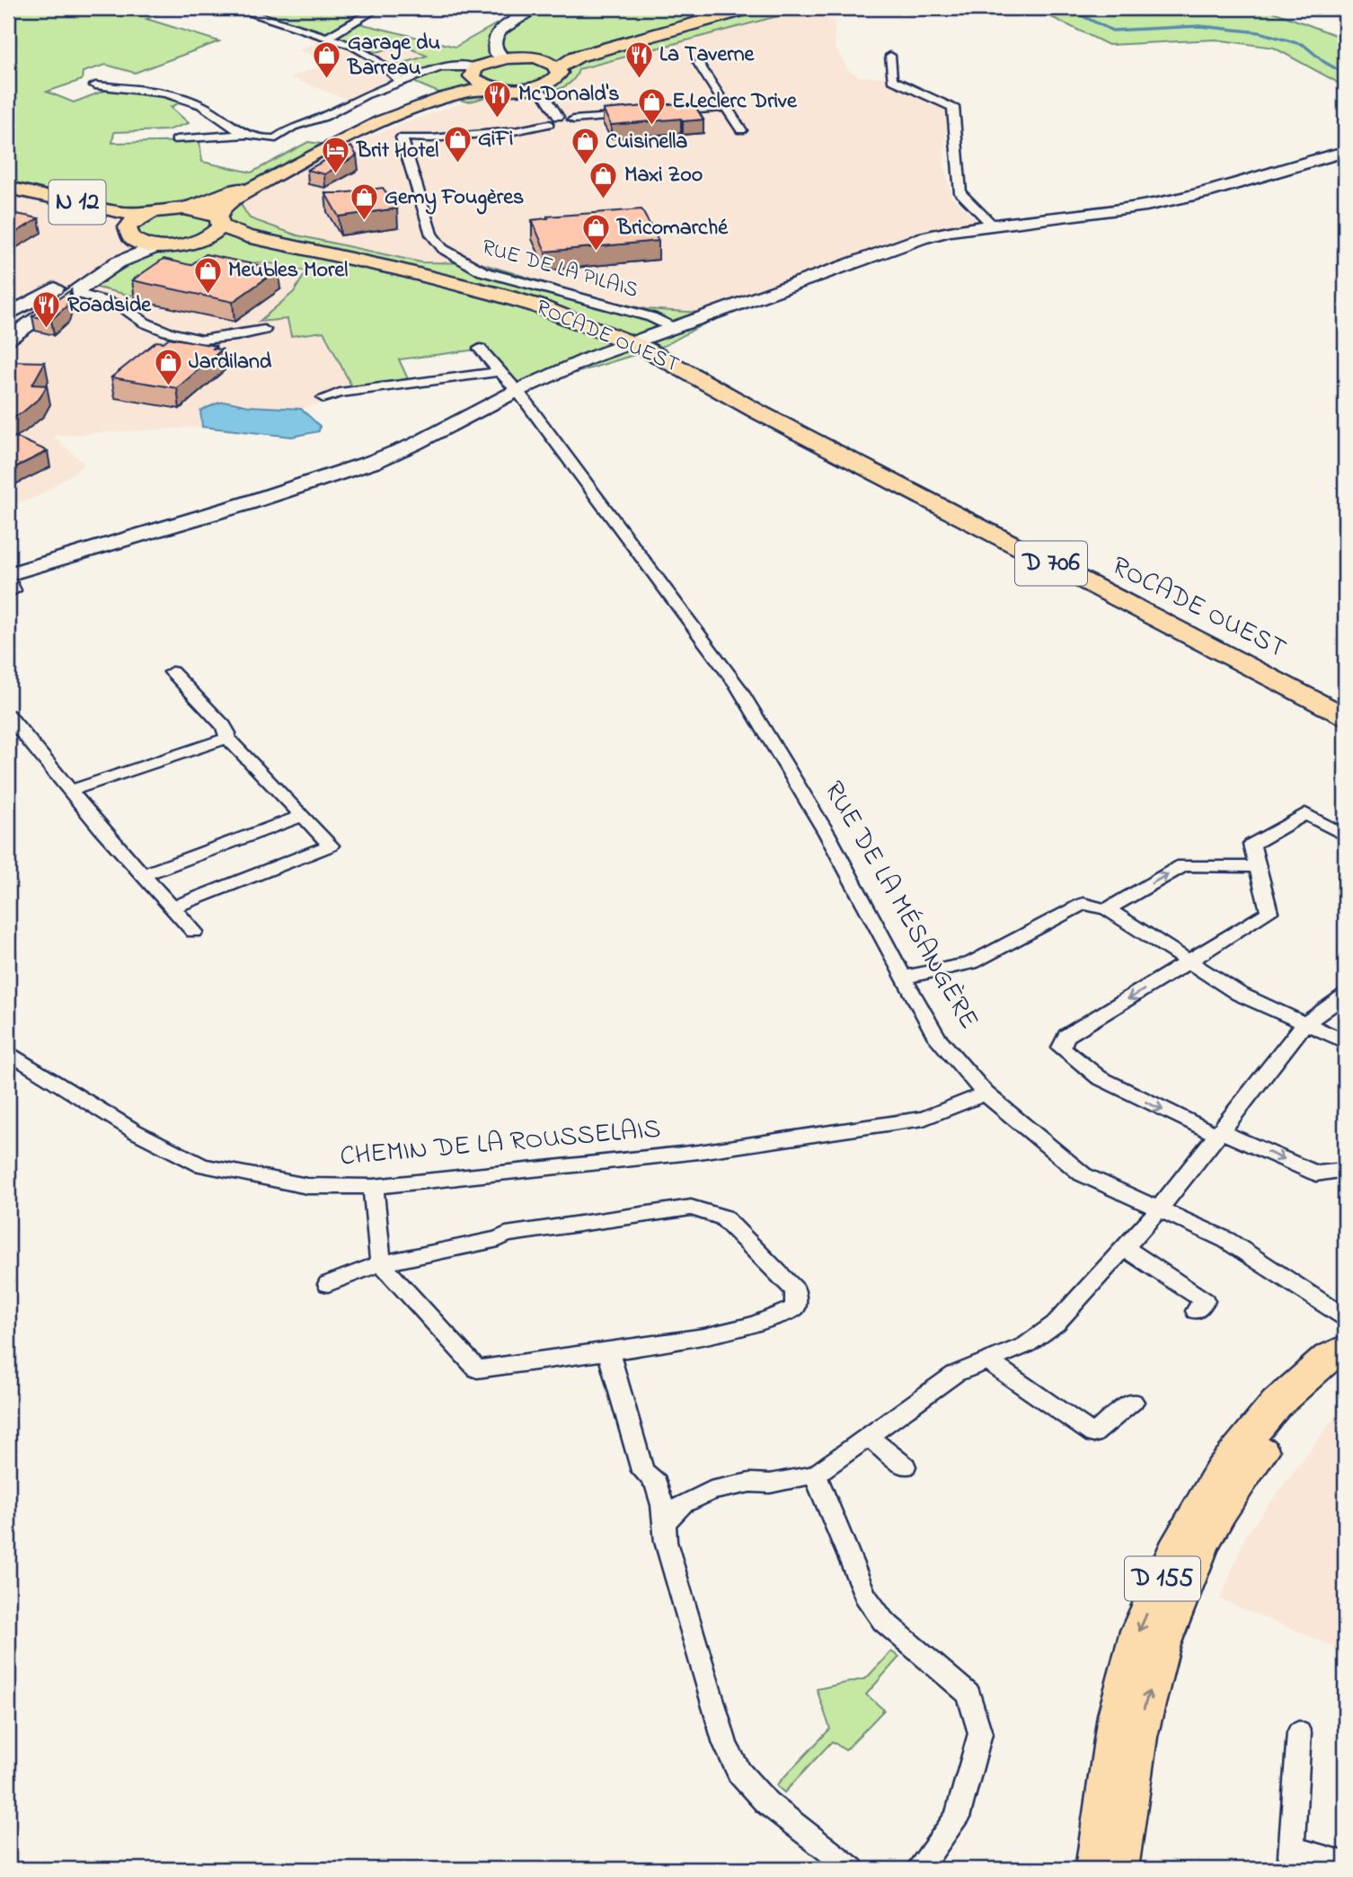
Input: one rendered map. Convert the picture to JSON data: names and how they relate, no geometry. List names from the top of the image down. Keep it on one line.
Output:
{"streets":{"main road":["N 12","ROCADE OUEST","D 706","D 155"],"street":["RUE DE LA PILAIS","RUE DE LA MÉSANGÈRE","CHEMIN DE LA ROUSSELAIS"]},"crossings":[["N 12","ROCADE OUEST"],["RUE DE LA MÉSANGÈRE","CHEMIN DE LA ROUSSELAIS"]],"places":{"restaurant":["La Taverne","McDonald's","Roadside"],"shop":["Garage du Barreau","E.Leclerc Drive","GiFi","Cuisinella","Maxi Zoo","Gemy Fougères","Bricomarché","Meubles Morel","Jardiland"],"hotel":["Brit Hotel"]}}
